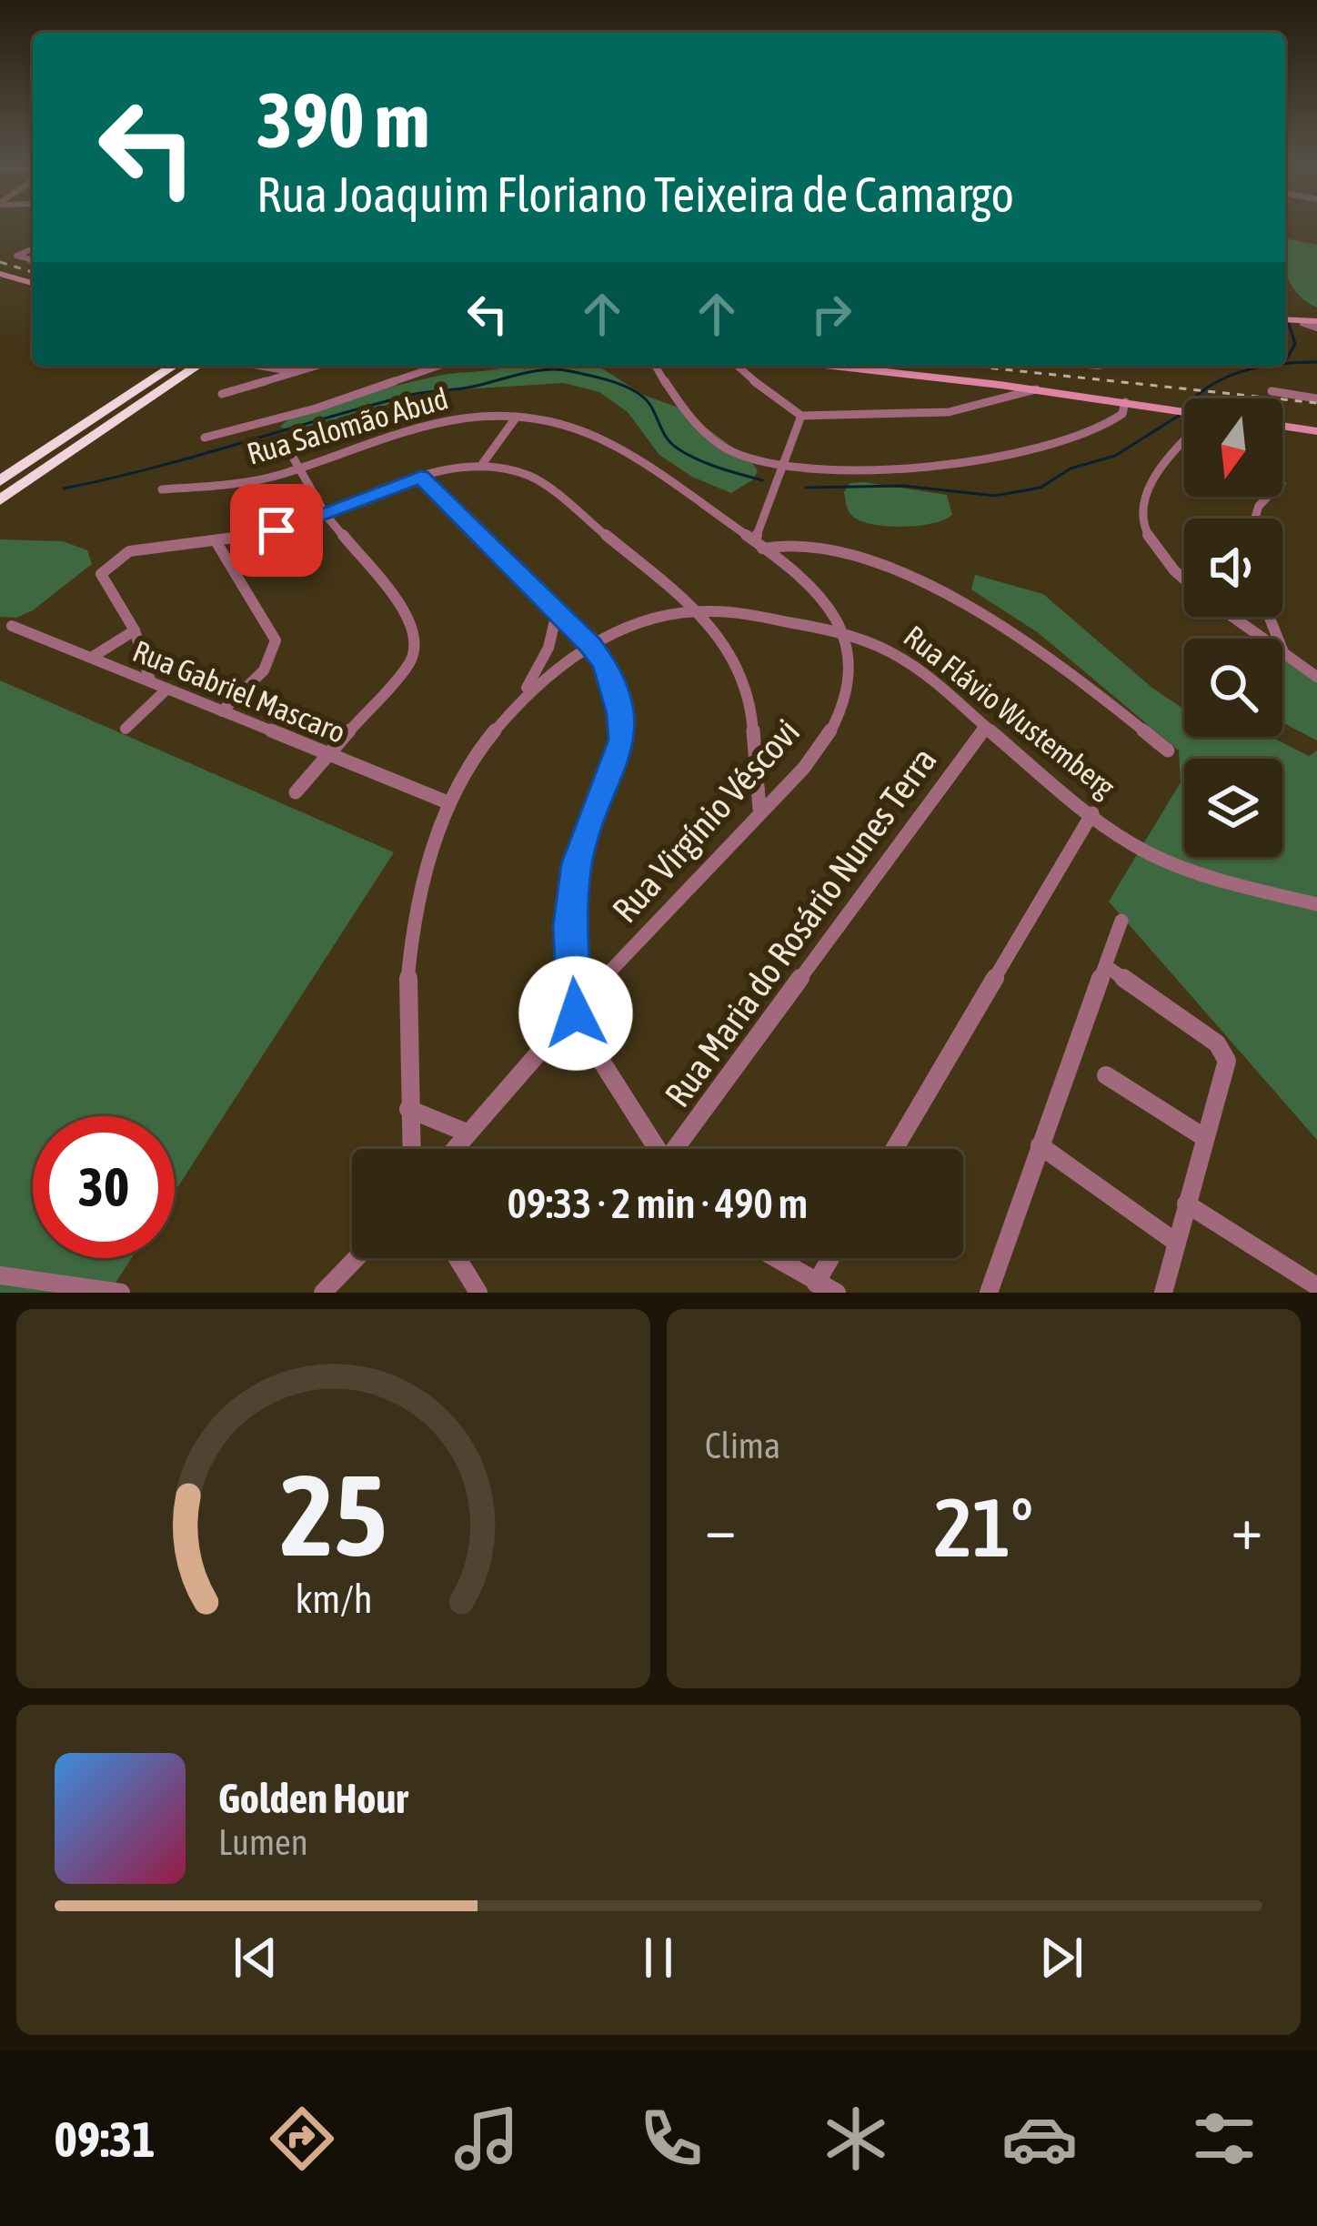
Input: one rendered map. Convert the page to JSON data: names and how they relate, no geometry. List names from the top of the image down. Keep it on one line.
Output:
{"streets":{"street":["Rua Salomão Abud","Rua Gabriel Mascaro","Rua Flávio Wustemberg","Rua Virgínio Véscovi","Rua Maria do Rosário Nunes Terra"]},"crossings":[["Rua Gabriel Mascaro","Rua Flávio Wustemberg"],["Rua Flávio Wustemberg","Rua Virgínio Véscovi"],["Rua Flávio Wustemberg","Rua Maria do Rosário Nunes Terra"]],"north":"bottom","page":{"turn":["390 m","Rua Joaquim Floriano Teixeira de Camargo"],"limit":"30","trip":"09:33 · 2 min · 490 m","tile":"Clima","heat":["−","21°","+"],"song":["Golden Hour","Lumen"],"tabs":"09:31","gauge":["25","km/h"]}}
